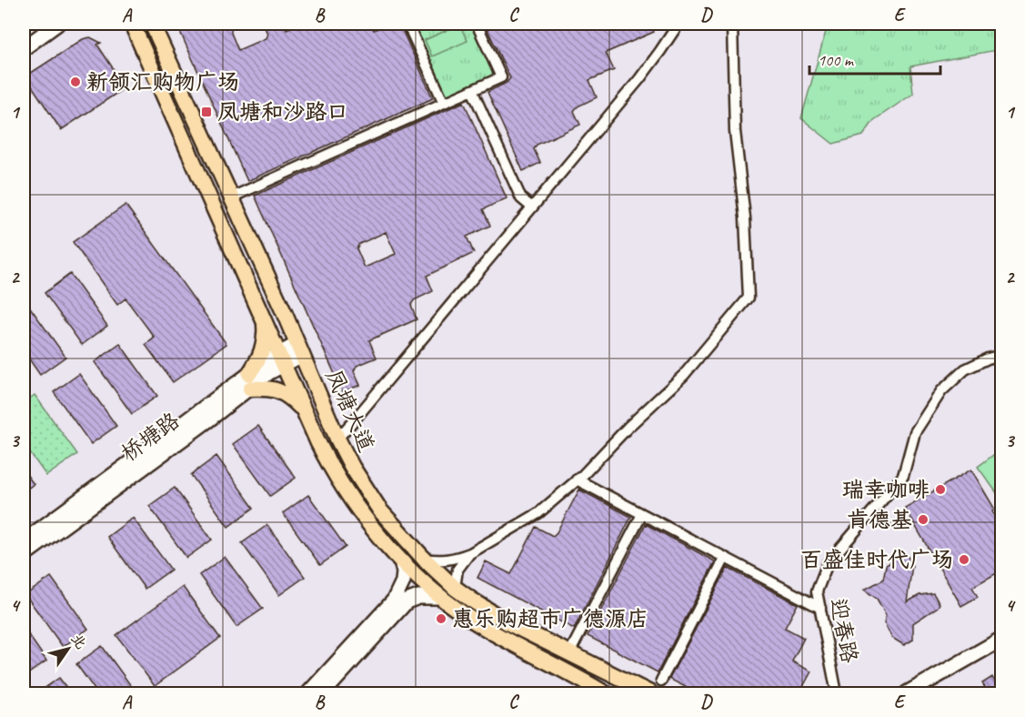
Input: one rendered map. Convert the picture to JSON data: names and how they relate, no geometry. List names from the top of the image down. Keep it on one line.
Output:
{"streets":{"main road":["凤塘大道"],"street":["桥塘路","迎春路"]},"crossings":[["凤塘大道","桥塘路"]],"places":{"other":["新领汇购物广场","瑞幸咖啡","肯德基","百盛佳时代广场","惠乐购超市广德源店"],"transit":["凤塘和沙路口"]},"scale_bar":"100 m","north":"top right","grid":{"columns":["A","B","C","D","E"],"rows":["1","2","3","4"]}}
